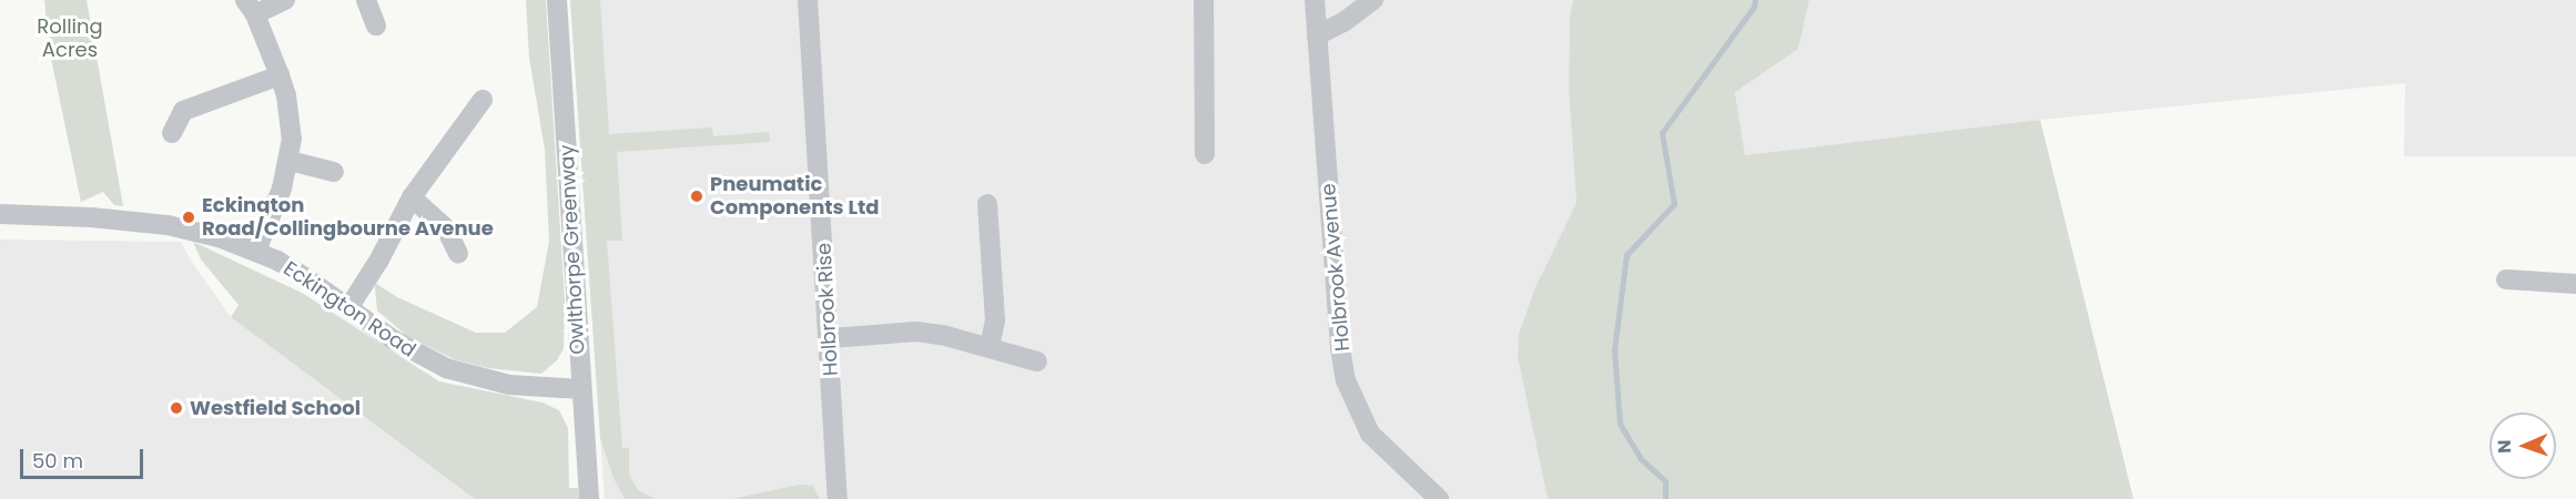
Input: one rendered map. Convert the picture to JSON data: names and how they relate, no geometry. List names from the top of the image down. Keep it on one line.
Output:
{"streets":{"street":["Owlthorpe Greenway","Holbrook Avenue","Eckington Road","Holbrook Rise"]},"crossings":[["Owlthorpe Greenway","Eckington Road"]],"parks":["Rolling Acres"],"places":["Pneumatic Components Ltd","Eckington Road/Collingbourne Avenue","Westfield School"],"scale_bar":"50 m","north":"left"}
